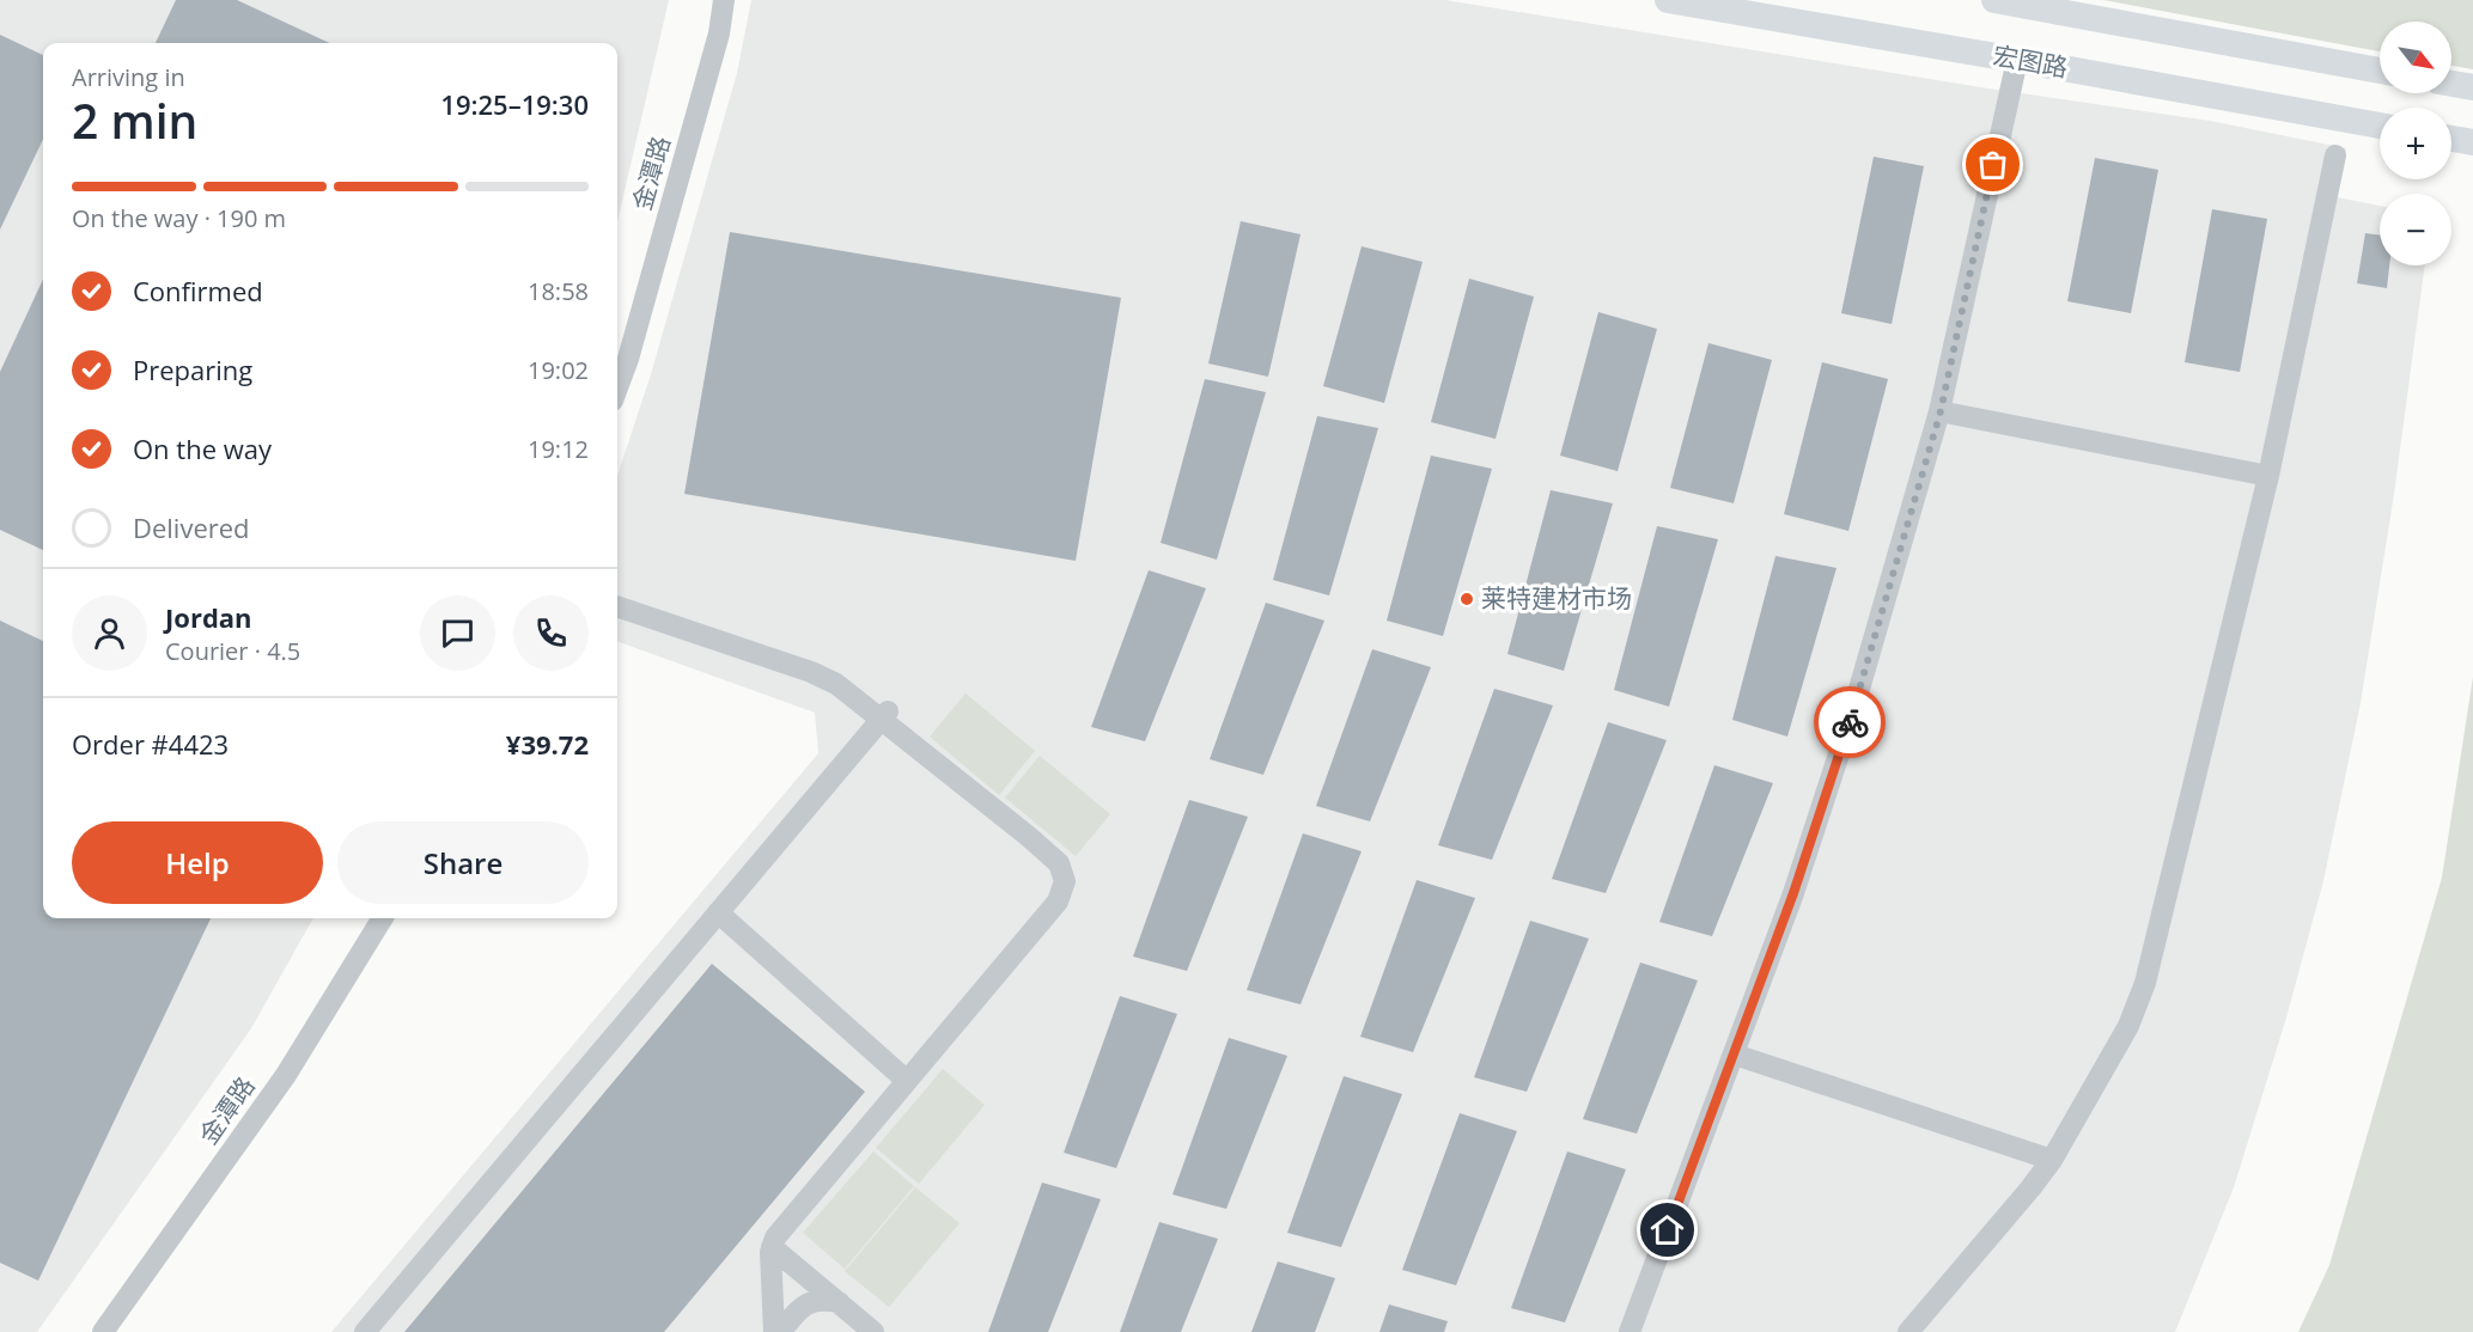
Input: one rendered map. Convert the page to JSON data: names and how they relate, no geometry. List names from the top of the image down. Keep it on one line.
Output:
{"streets":{"main road":["宏图路"],"street":["金潭路"]},"places":["莱特建材市场"],"north":"bottom right","page":{"map_buttons":["+","−"],"heading":["2 min","Arriving in","19:25–19:30"],"panel":["Jordan","Courier · 4.5","Order #4423","¥39.72"],"bar":"On the way · 190 m","list":[["Confirmed","18:58"],["Preparing","19:02"],["On the way","19:12"],"Delivered"],"buttons":["Help","Share"]}}
